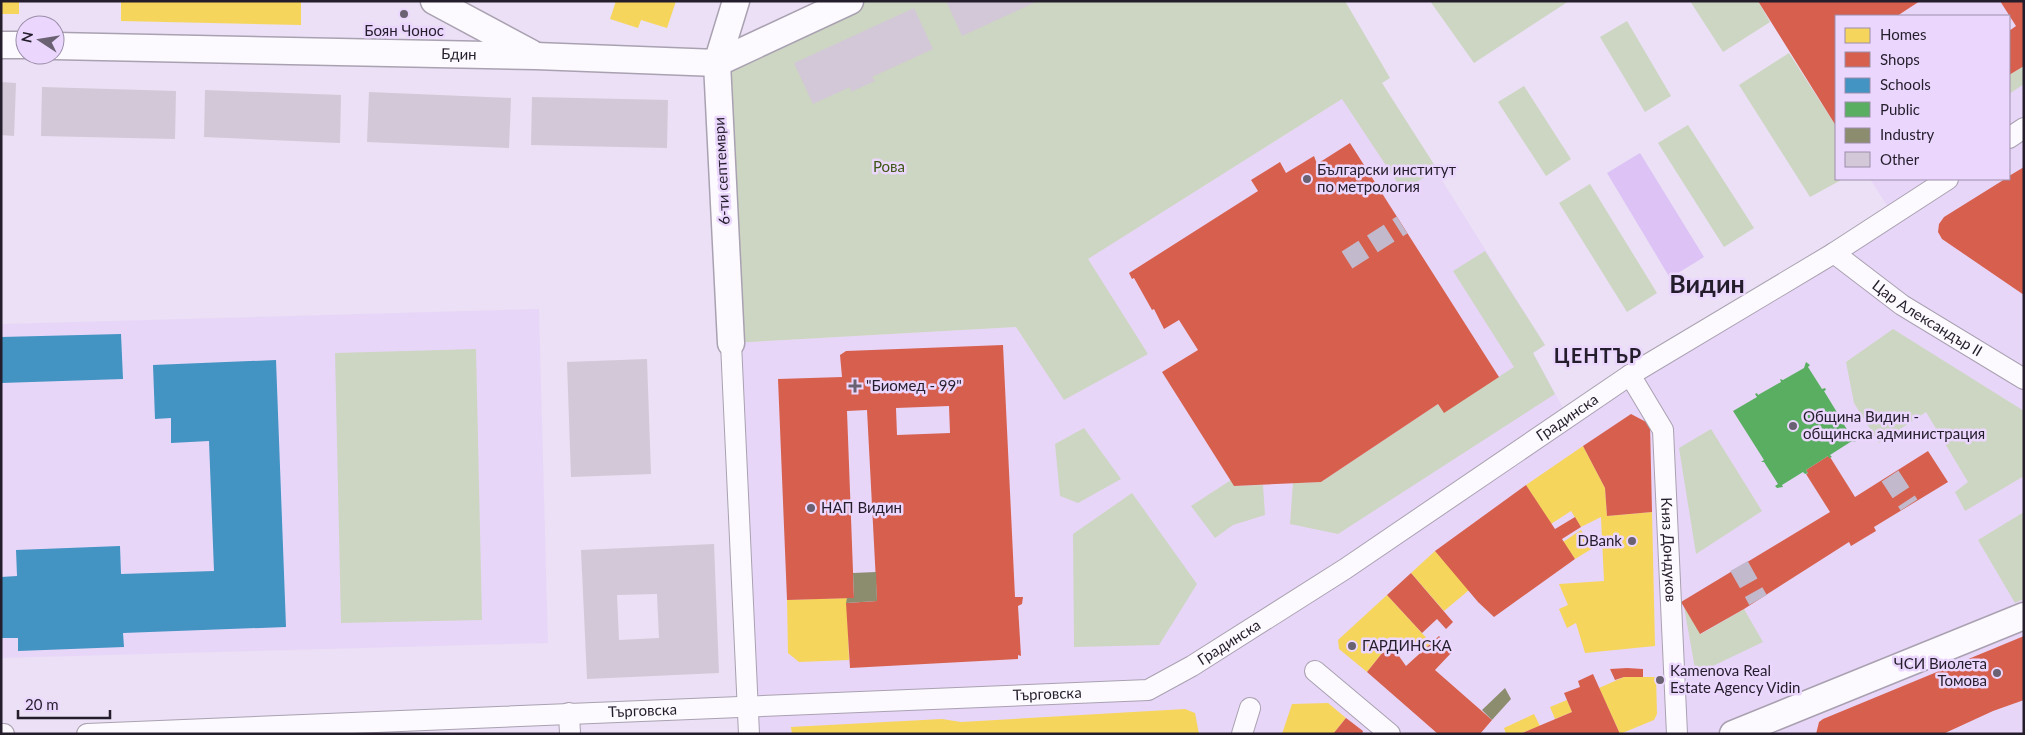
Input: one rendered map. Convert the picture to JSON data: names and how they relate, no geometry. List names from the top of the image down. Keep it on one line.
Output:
{"streets":{"street":["Бдин","6-ти септември","Цар Александър II","Градинска","Княз Дондуков","Търговска"]},"crossings":[["Бдин","6-ти септември"],["Цар Александър II","Градинска"],["Градинска","Княз Дондуков"],["Градинска","Търговска"]],"districts":["Видин","ЦЕНТЪР"],"parks":["Рова"],"places":{"other":["Боян Чонос","Български институт по метрология","Община Видин - общинска администрация","НАП Видин","DBank","ГАРДИНСКА","ЧСИ Виолета Томова","Kamenova Real Estate Agency Vidin"],"health":["\"Биомед - 99\""]},"legend":["Homes","Shops","Schools","Public","Industry","Other"],"scale_bar":"20 m","north":"left"}
